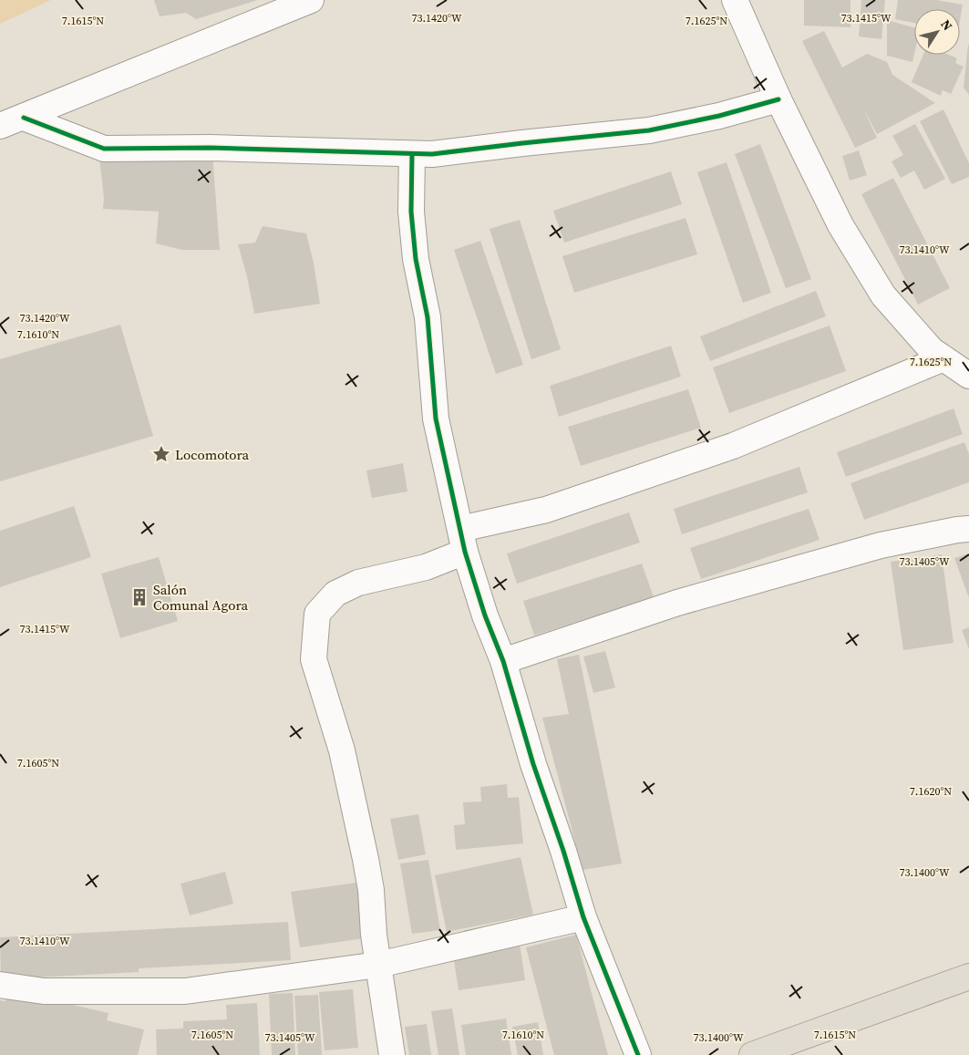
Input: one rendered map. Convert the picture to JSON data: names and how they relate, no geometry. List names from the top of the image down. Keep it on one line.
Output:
{"places":{"place":["Locomotora"],"building":["Salón Comunal Agora"]},"north":"top right","coordinates":["73.1420°W","73.1415°W","7.1615°N","7.1625°N","73.1410°W","7.1610°N","73.1405°W","7.1605°N","7.1620°N","73.1400°W"]}
